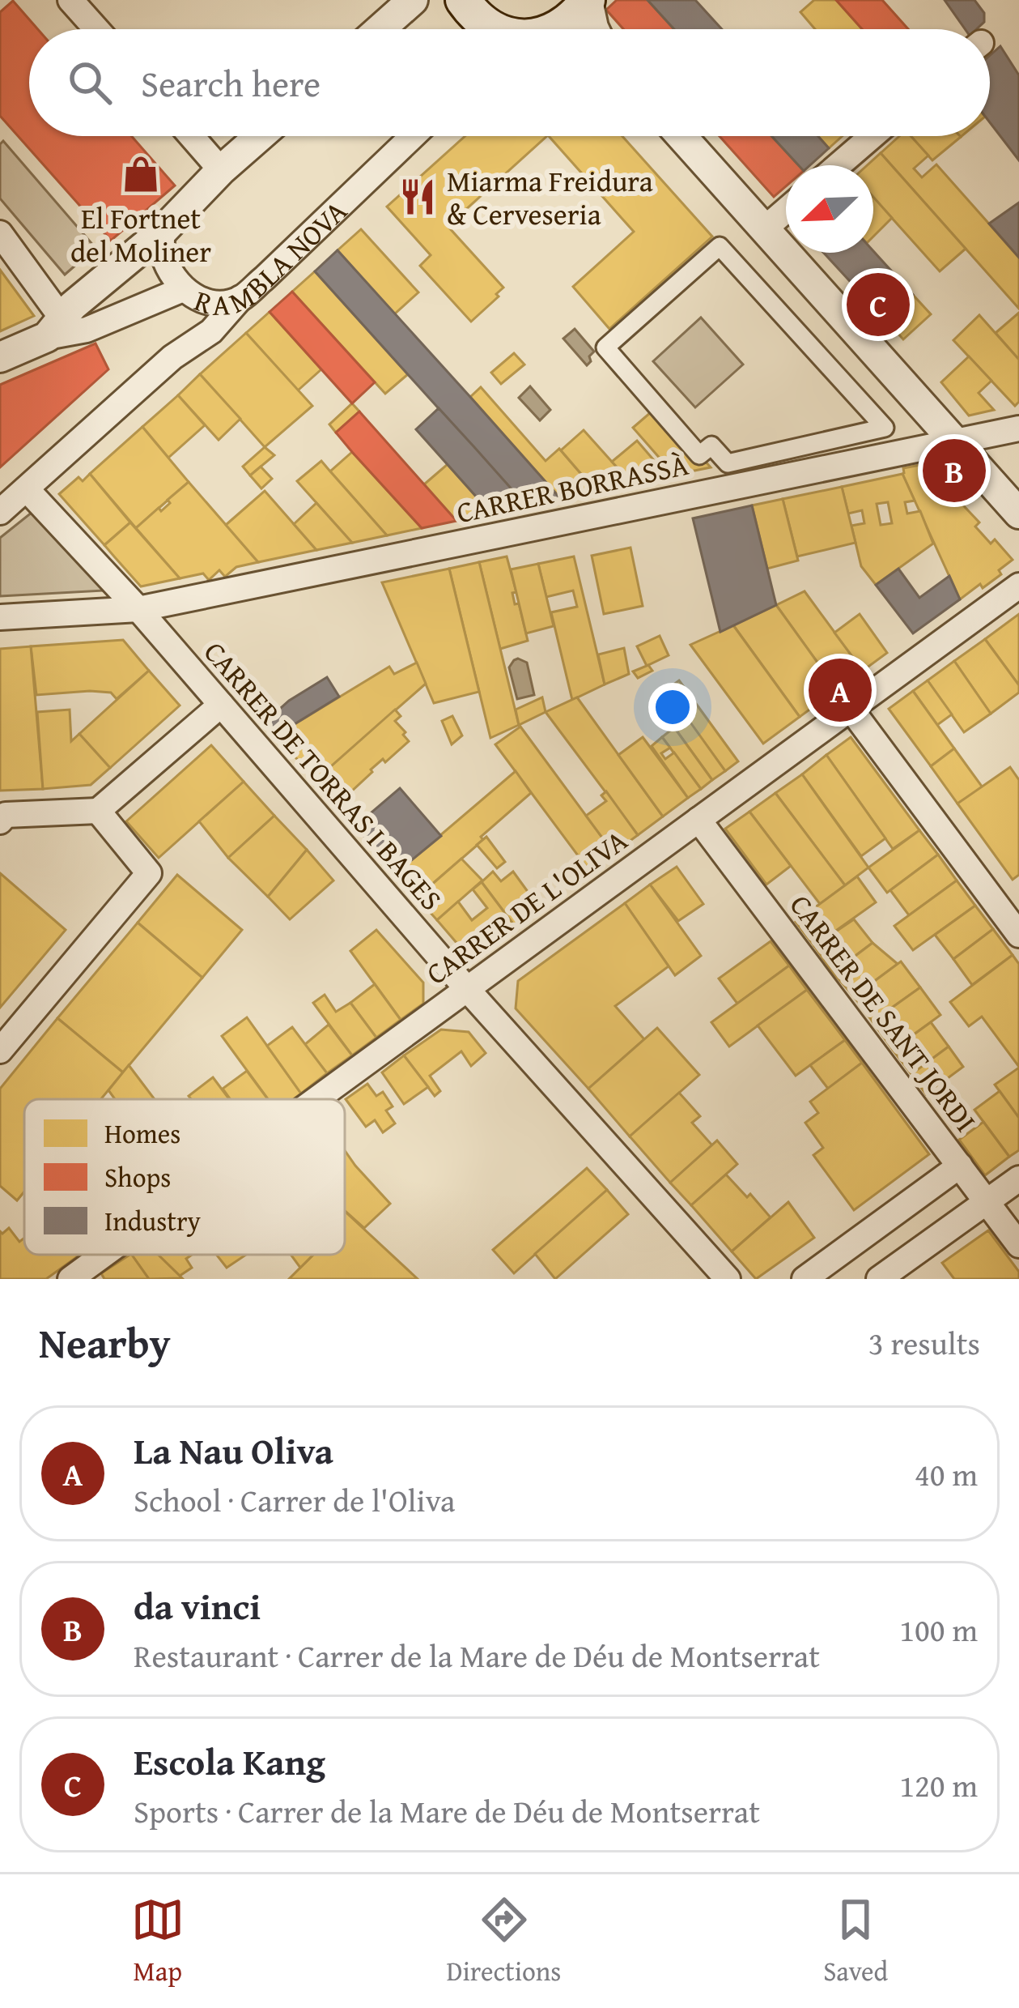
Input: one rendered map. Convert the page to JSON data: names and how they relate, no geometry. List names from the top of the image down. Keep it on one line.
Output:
{"streets":{"street":["RAMBLA NOVA","CARRER BORRASSÀ","CARRER DE TORRAS I BAGES","CARRER DE L'OLIVA","CARRER DE SANT JORDI"]},"crossings":[["CARRER BORRASSÀ","CARRER DE TORRAS I BAGES"],["CARRER DE TORRAS I BAGES","CARRER DE L'OLIVA"],["CARRER DE L'OLIVA","CARRER DE SANT JORDI"]],"places":{"shop":["El Fortnet del Moliner"],"restaurant":["Miarma Freidura & Cerveseria"]},"legend":["Homes","Shops","Industry"],"north":"bottom left","page":{"search":"Search here","pins":["C","B","A"],"heading":["Nearby","3 results"],"list":[{"mark":"A","name":"La Nau Oliva","note":"School · Carrer de l'Oliva","value":"40 m"},{"mark":"B","name":"da vinci","note":"Restaurant · Carrer de la Mare de Déu de Montserrat","value":"100 m"},{"mark":"C","name":"Escola Kang","note":"Sports · Carrer de la Mare de Déu de Montserrat","value":"120 m"}],"nav":["Map","Directions","Saved"]}}
